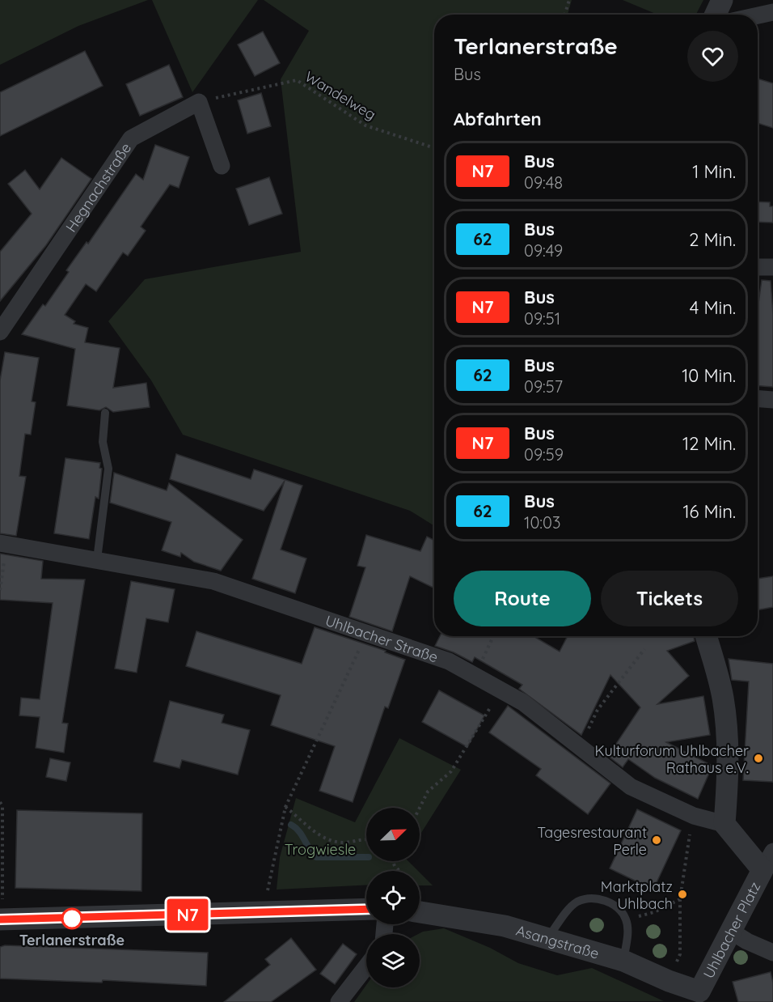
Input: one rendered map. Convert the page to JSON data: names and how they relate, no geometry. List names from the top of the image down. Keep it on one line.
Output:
{"streets":{"street":["Hegnachstraße","Uhlbacher Straße","Uhlbacher Platz","Asangstraße"],"path":["Wandelweg"]},"crossings":[["Wandelweg","Hegnachstraße"],["Uhlbacher Straße","Uhlbacher Platz"],["Uhlbacher Platz","Asangstraße"]],"parks":["Trogwiesle"],"places":["Kulturforum Uhlbacher Rathaus e.V.","Tagesrestaurant Perle","Marktplatz Uhlbach","Terlanerstraße"],"lines":["bus line N7"],"north":"top right","page":{"on_map":"N7","heading":[["Terlanerstraße","Bus"],"Abfahrten"],"list":[{"mark":"N7","name":"Bus","note":"09:48","value":"1 Min."},{"mark":"62","name":"Bus","note":"09:49","value":"2 Min."},{"mark":"N7","name":"Bus","note":"09:51","value":"4 Min."},{"mark":"62","name":"Bus","note":"09:57","value":"10 Min."},{"mark":"N7","name":"Bus","note":"09:59","value":"12 Min."},{"mark":"62","name":"Bus","note":"10:03","value":"16 Min."}],"buttons":["Route","Tickets"]}}
